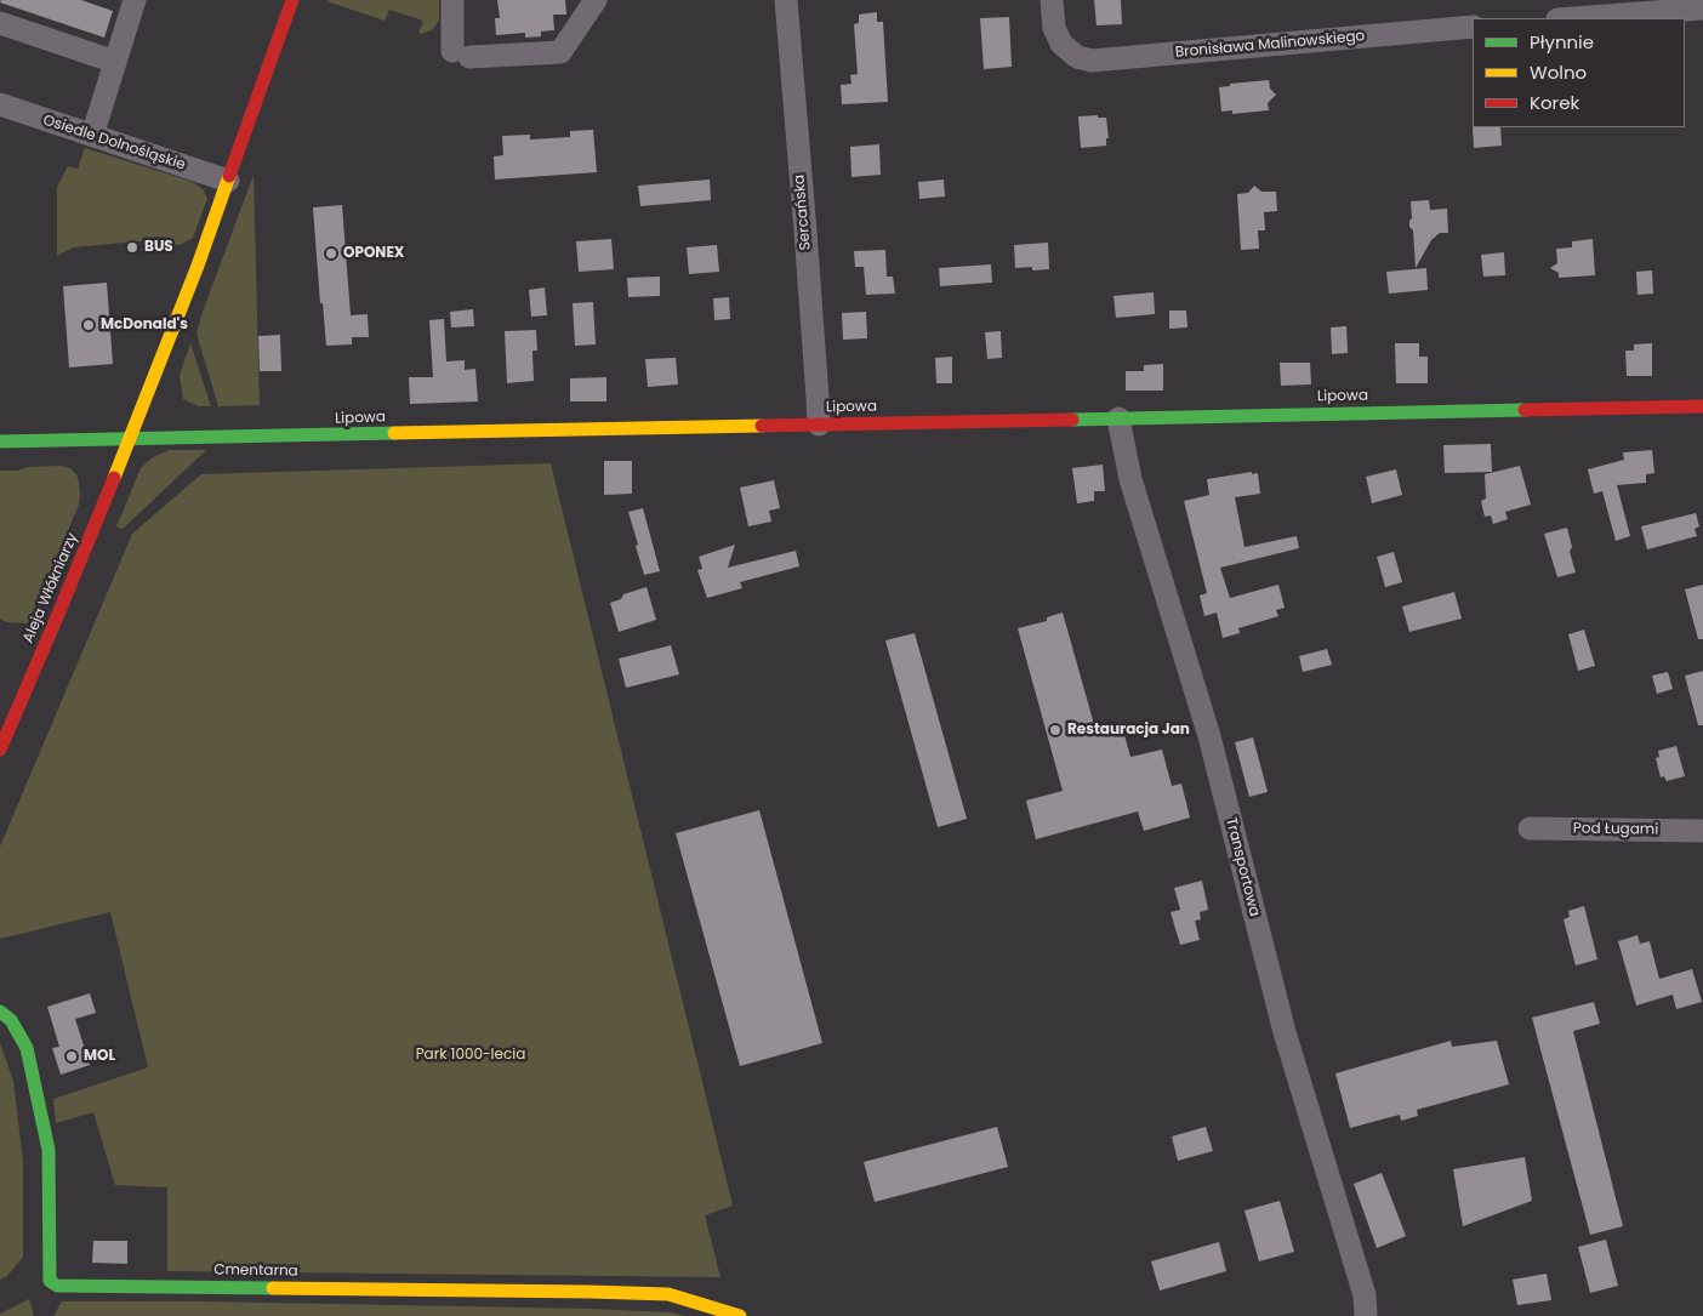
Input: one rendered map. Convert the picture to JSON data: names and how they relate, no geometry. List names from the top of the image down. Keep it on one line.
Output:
{"streets":{"main road":["Lipowa","Aleja Włókniarzy","Cmentarna"],"street":["Bronisława Malinowskiego","Osiedle Dolnośląskie","Sercańska","Pod Ługami","Transportowa"]},"crossings":[["Osiedle Dolnośląskie","Aleja Włókniarzy"],["Sercańska","Lipowa"],["Lipowa","Aleja Włókniarzy"],["Lipowa","Transportowa"]],"parks":["Park 1000-lecia"],"places":["BUS","OPONEX","McDonald's","Restauracja Jan","MOL"],"legend":["Płynnie","Wolno","Korek"]}
